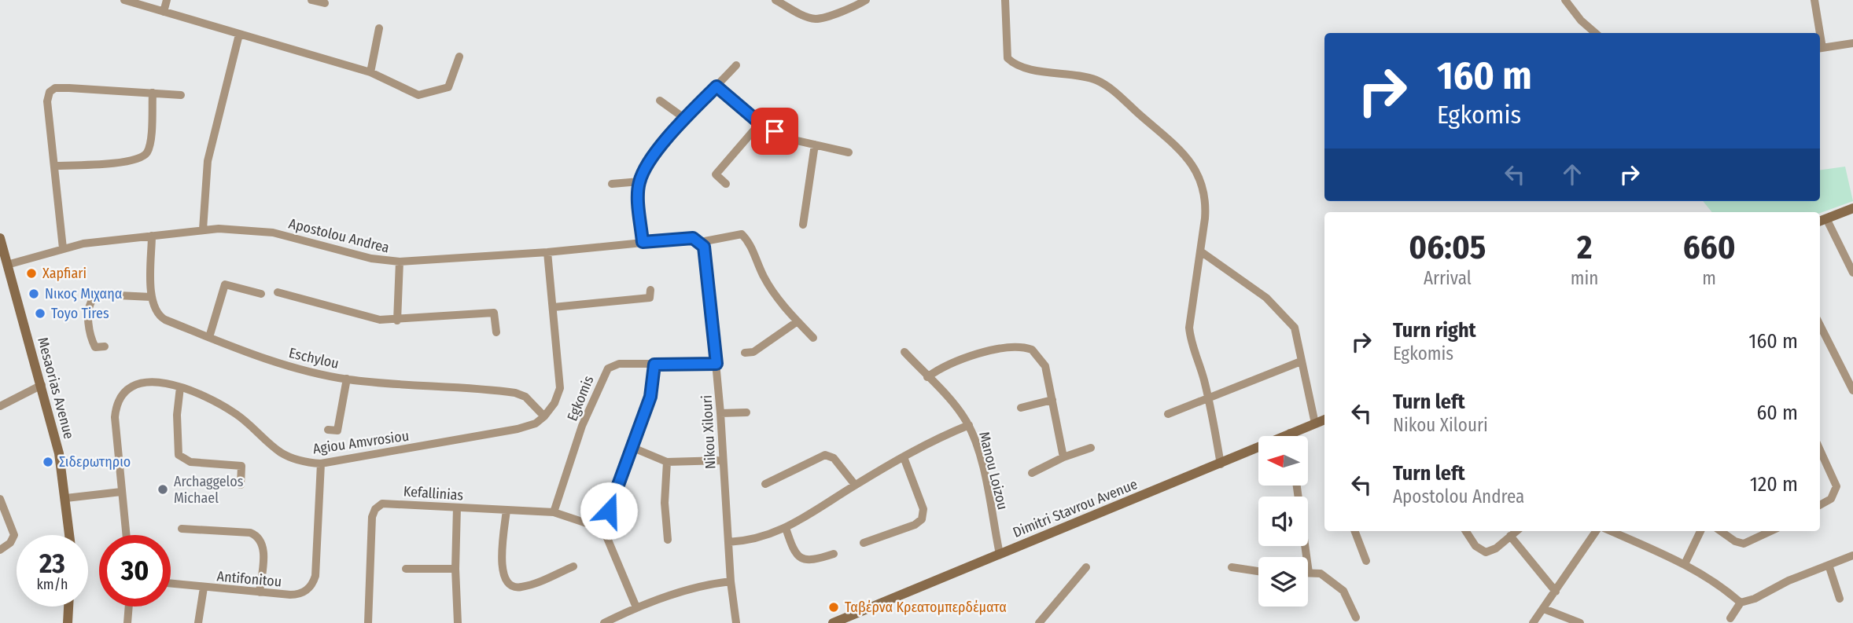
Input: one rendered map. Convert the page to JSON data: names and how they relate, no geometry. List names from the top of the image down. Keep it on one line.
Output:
{"streets":{"main road":["Mesaorias Avenue","Dimitri Stavrou Avenue"],"street":["Apostolou Andrea","Eschylou","Egkomis","Nikou Xilouri","Agiou Amvrosiou","Manou Loizou","Kefallinias","Antifonitou"]},"crossings":[["Apostolou Andrea","Mesaorias Avenue"],["Apostolou Andrea","Nikou Xilouri"],["Eschylou","Agiou Amvrosiou"],["Egkomis","Nikou Xilouri"],["Egkomis","Kefallinias"],["Agiou Amvrosiou","Antifonitou"],["Manou Loizou","Dimitri Stavrou Avenue"]],"places":["Xapfiari","Νικος Μιχαηα","Toyo Tires","Σιδερωτηριο","Archaggelos Michael","Ταβέρνα Κρεατομπερδέματα"],"north":"left","page":{"turn":["160 m","Egkomis"],"eta":["06:05","Arrival","2","min","660","m"],"list":[{"name":"Turn right","note":"Egkomis","value":"160 m"},{"name":"Turn left","note":"Nikou Xilouri","value":"60 m"},{"name":"Turn left","note":"Apostolou Andrea","value":"120 m"}],"speed":"23 km/h","limit":"30"}}
